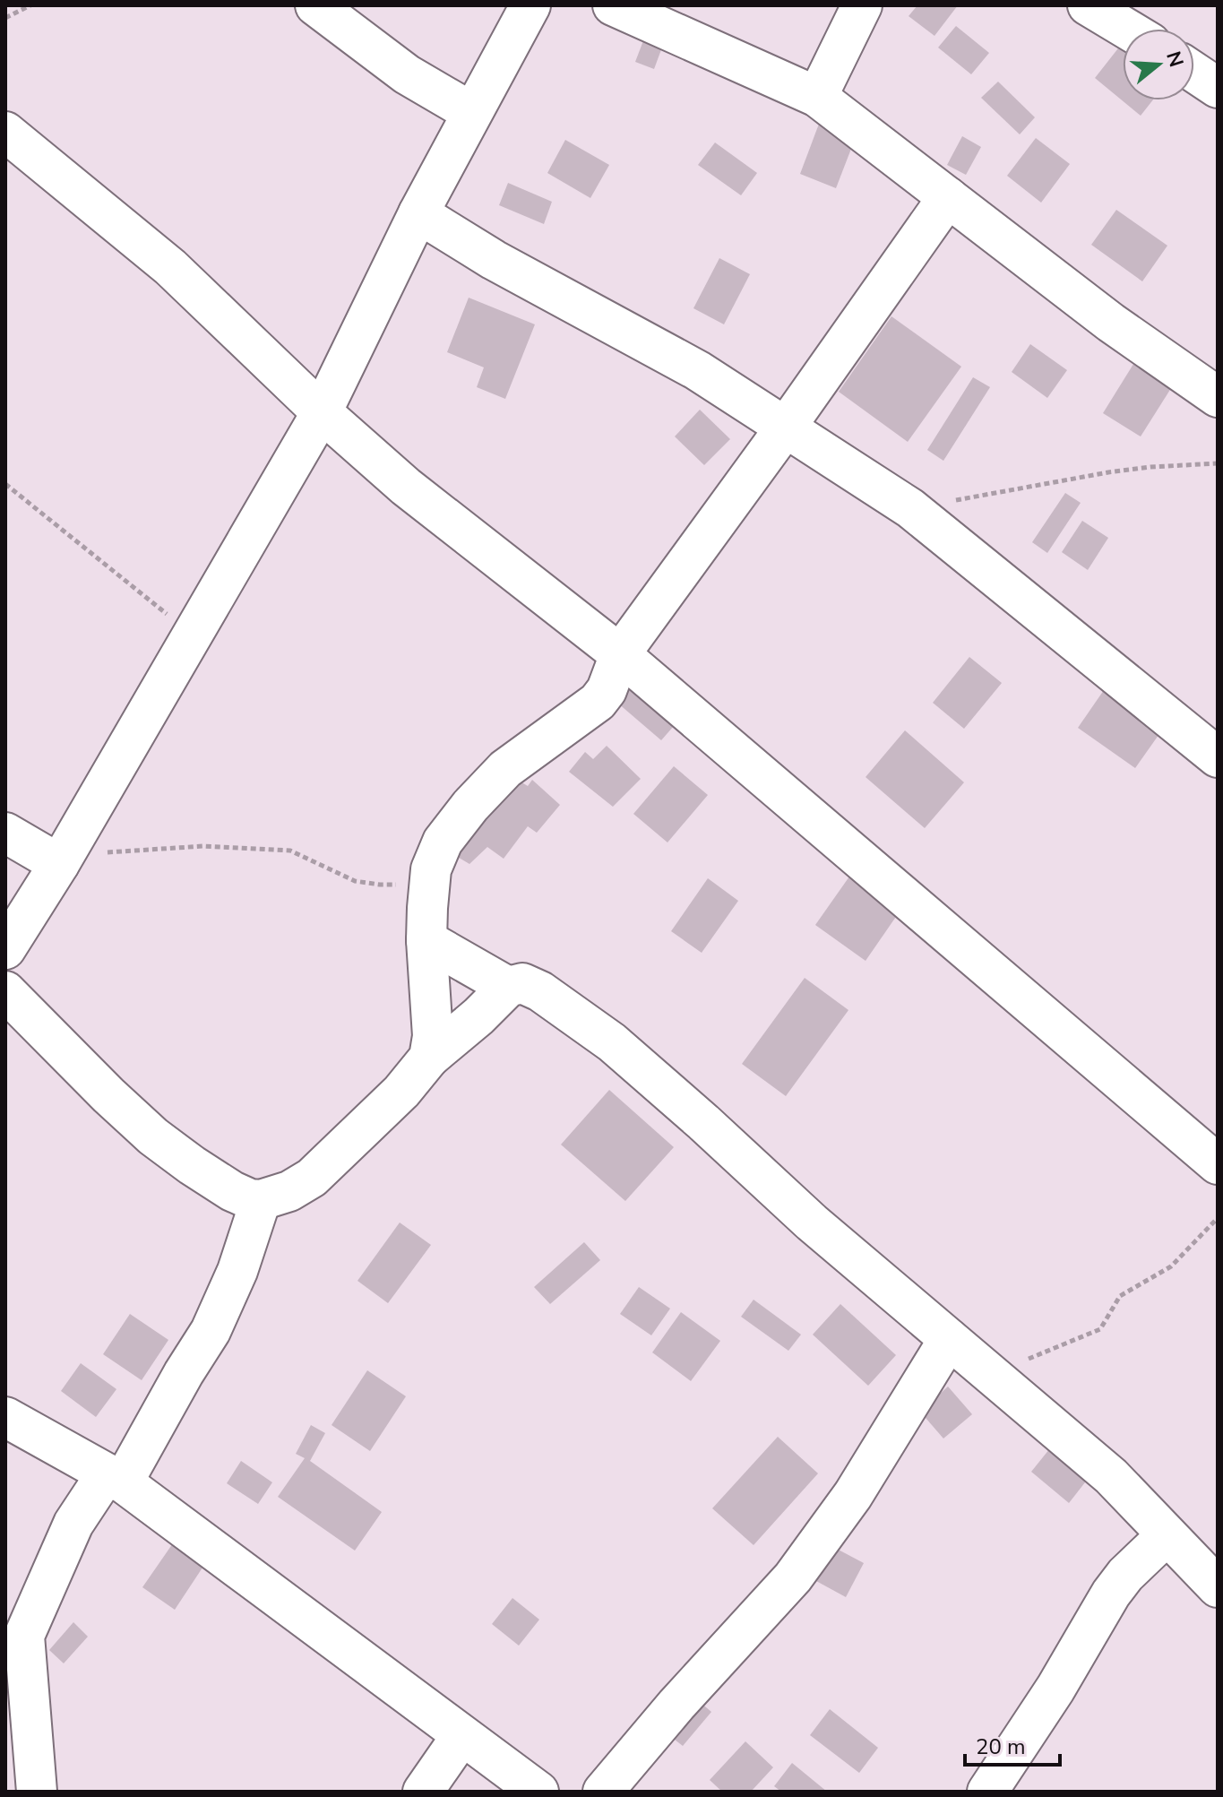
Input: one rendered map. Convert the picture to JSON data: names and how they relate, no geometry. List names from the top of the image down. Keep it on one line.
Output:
{"scale_bar":"20 m","north":"right"}
